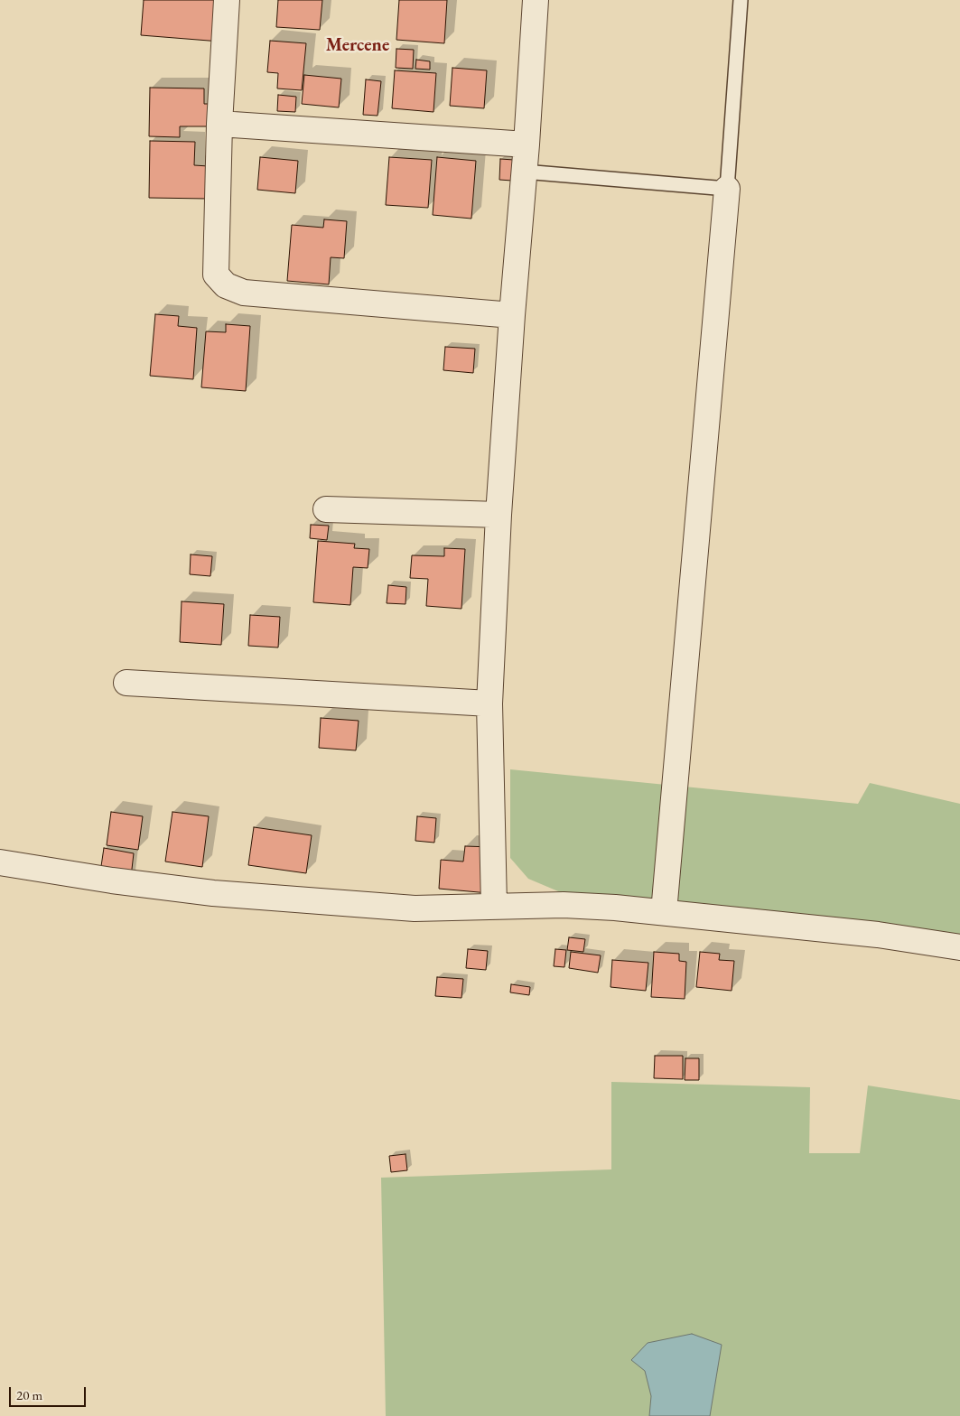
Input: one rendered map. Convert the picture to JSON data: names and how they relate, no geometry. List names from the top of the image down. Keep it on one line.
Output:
{"districts":["Mercene"],"scale_bar":"20 m"}
